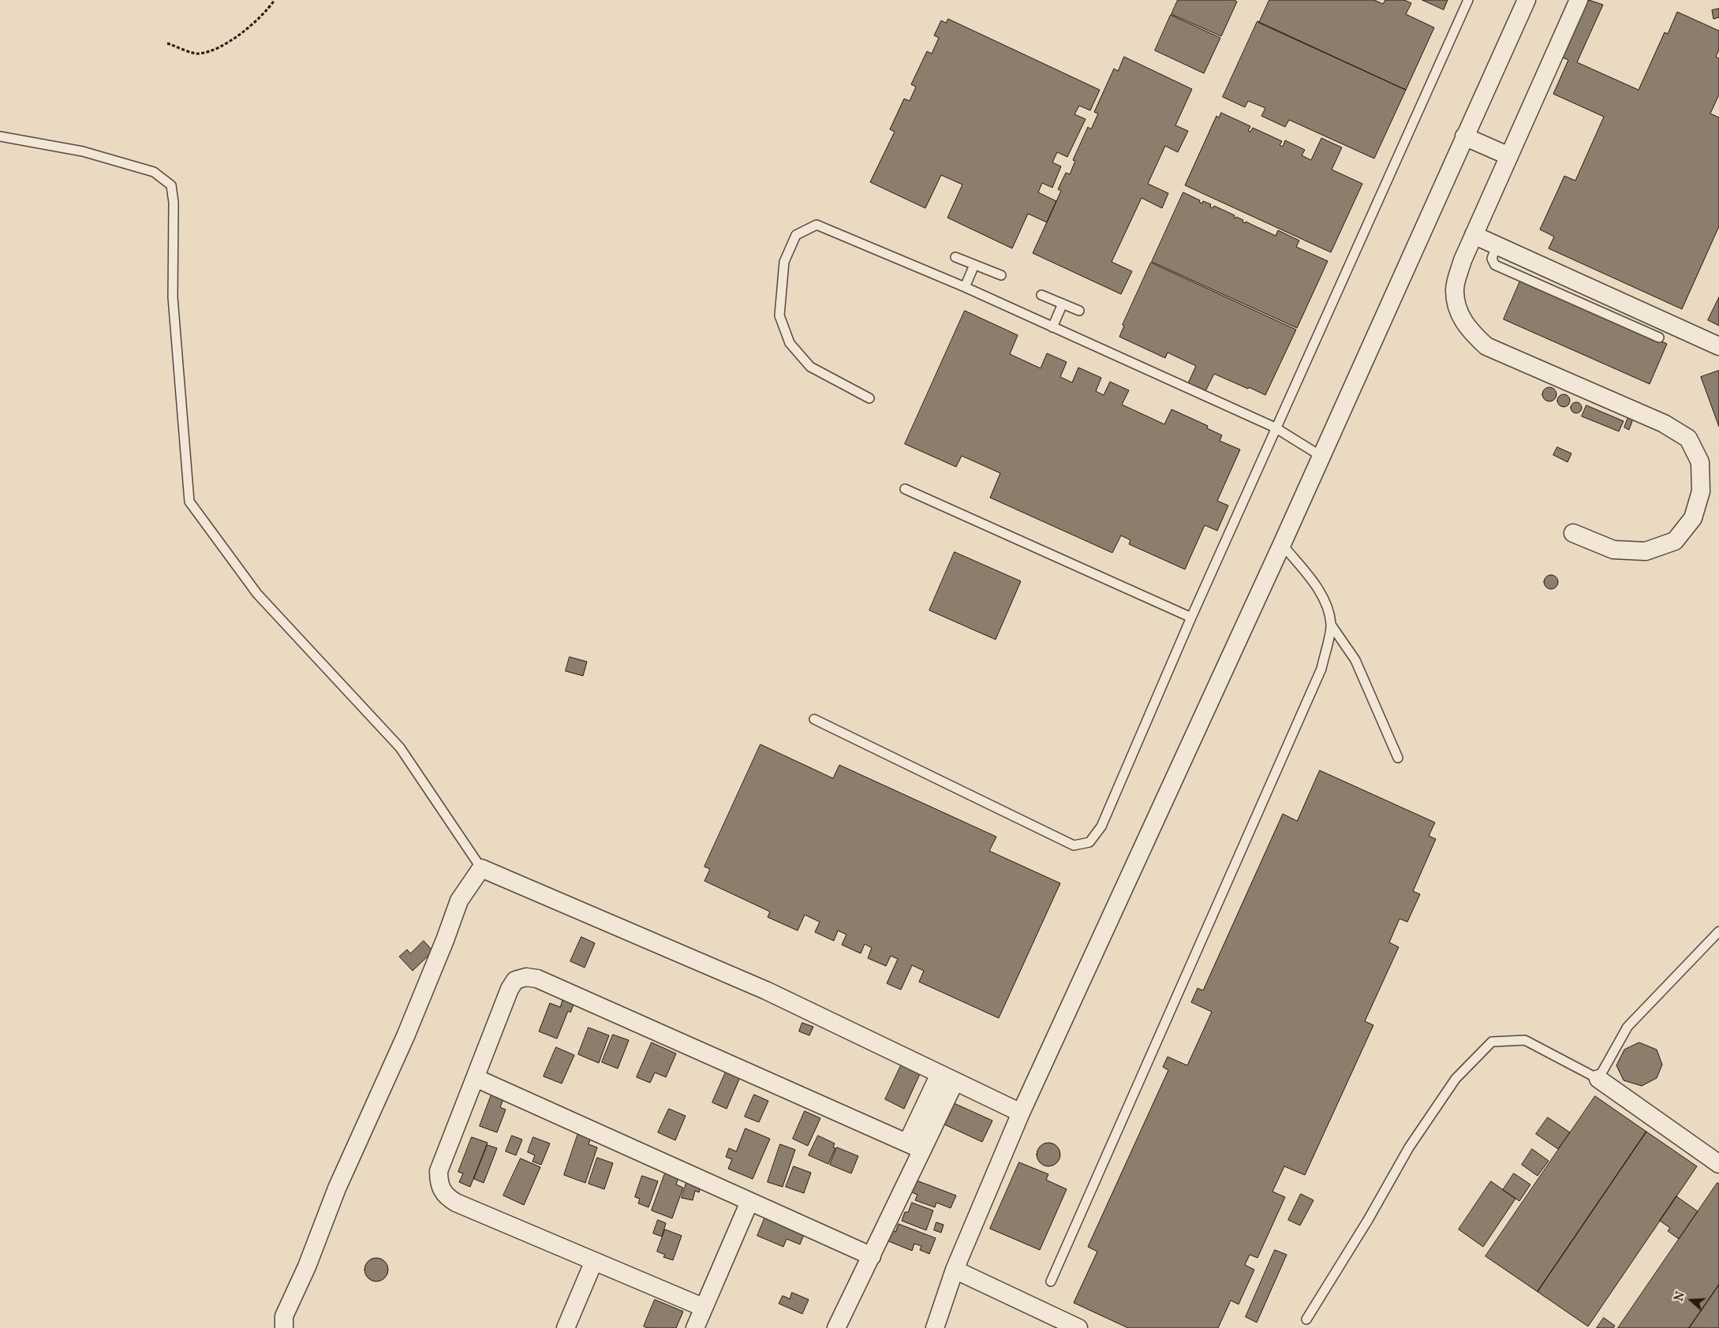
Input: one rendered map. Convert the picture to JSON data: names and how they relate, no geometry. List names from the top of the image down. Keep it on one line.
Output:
{"north":"left"}
